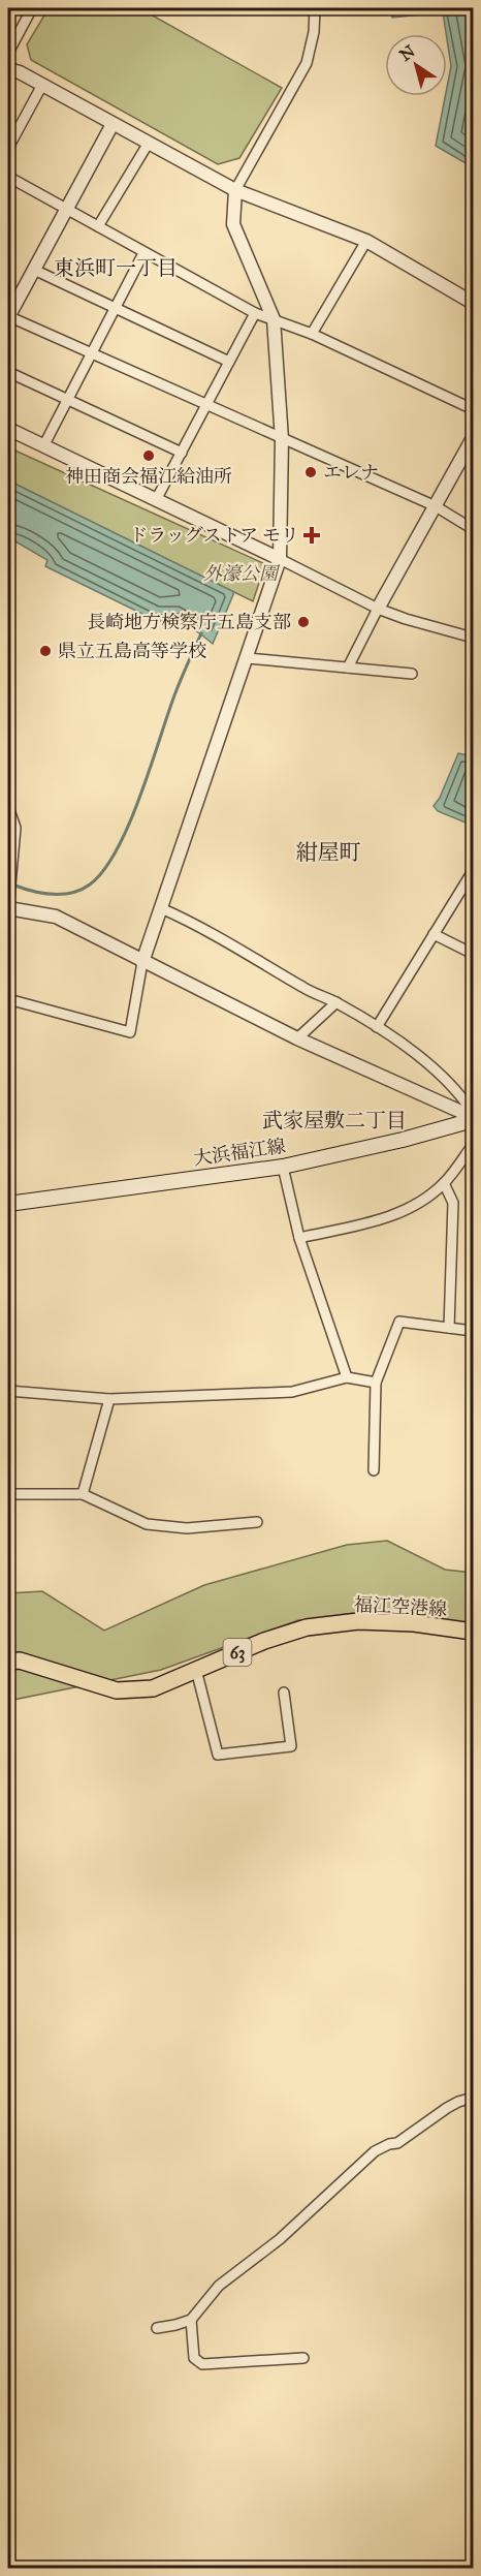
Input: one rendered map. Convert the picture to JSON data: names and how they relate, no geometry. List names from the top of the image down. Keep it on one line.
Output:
{"streets":{"main road":["大浜福江線","福江空港線","63"]},"districts":["東浜町一丁目","紺屋町","武家屋敷二丁目"],"parks":["外濠公園"],"places":{"other":["神田商会福江給油所","エレナ","長崎地方検察庁五島支部","県立五島高等学校"],"health":["ドラッグストア モリ"]},"north":"top left"}
